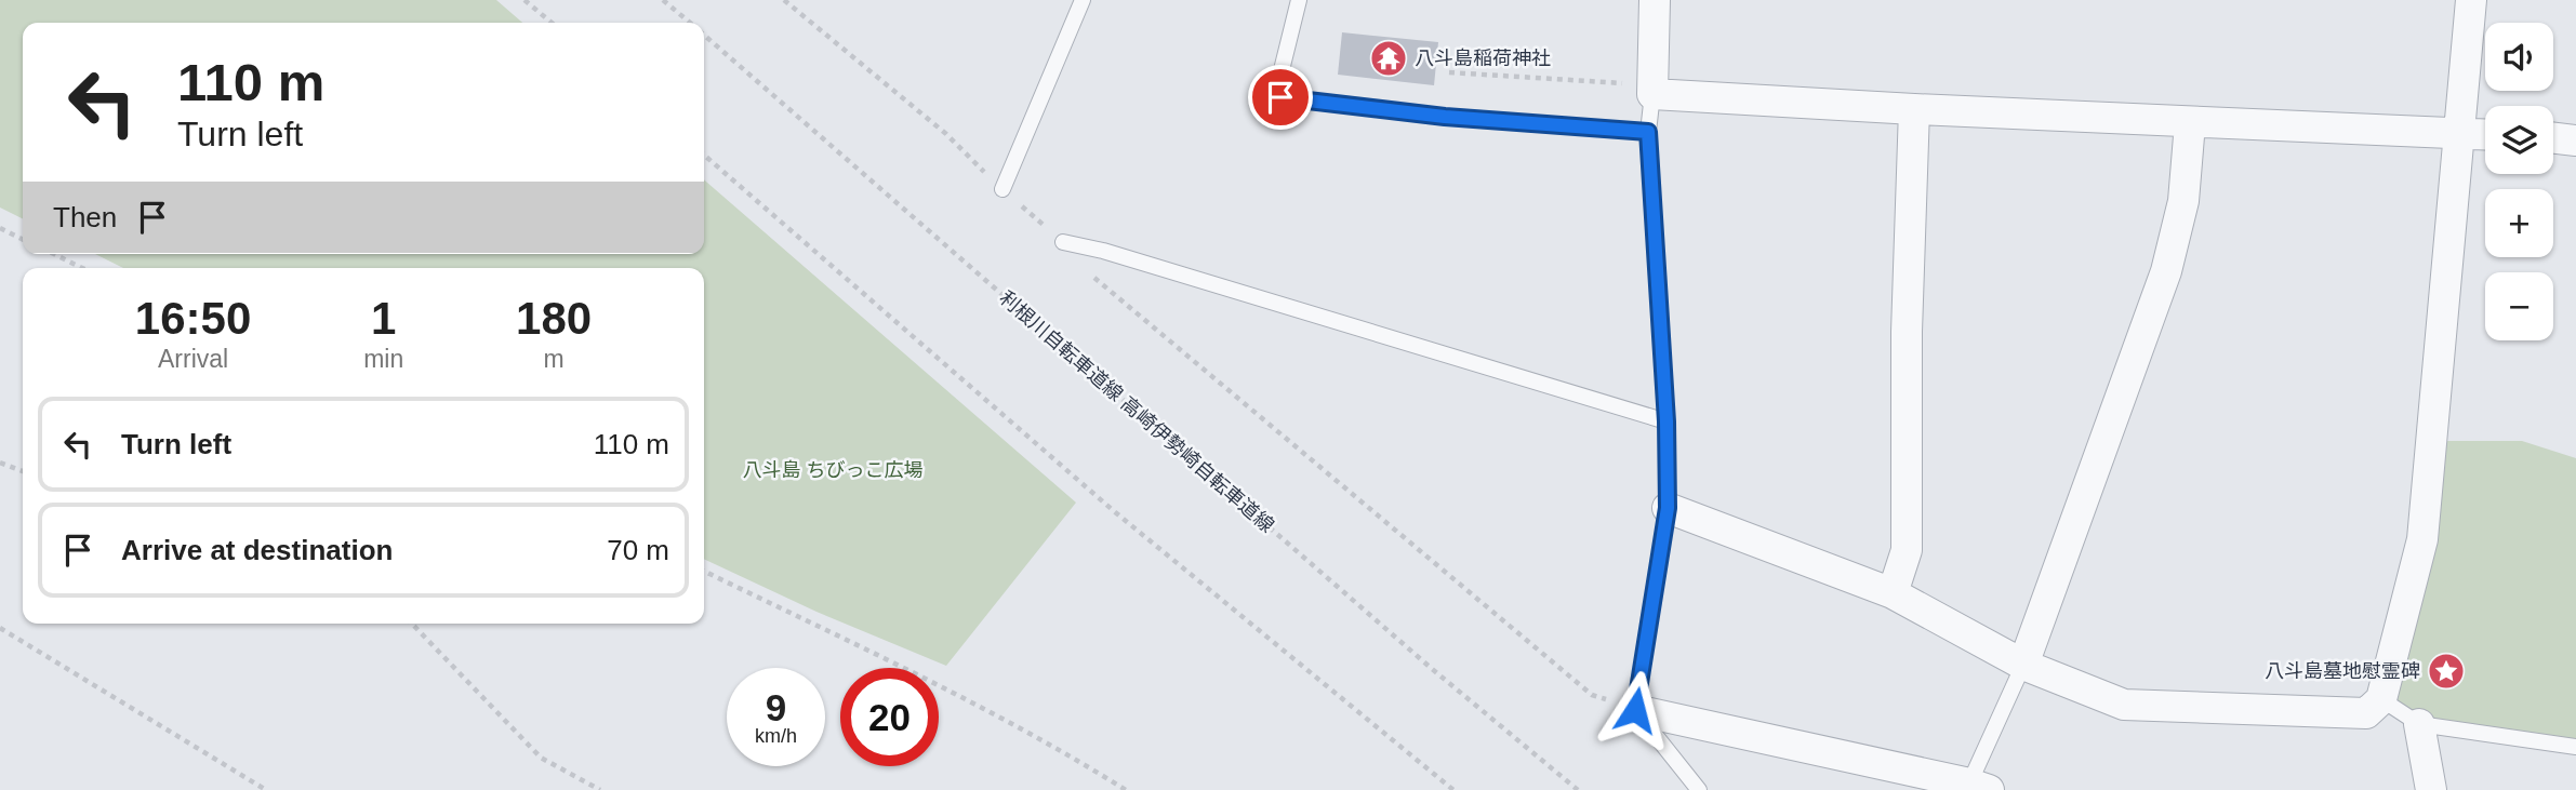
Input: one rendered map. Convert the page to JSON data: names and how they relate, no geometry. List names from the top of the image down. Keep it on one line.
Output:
{"streets":{"path":["利根川自転車道線 高崎伊勢崎自転車道線"]},"parks":["八斗島 ちびっこ広場"],"places":{"temple":["八斗島稲荷神社"],"place":["八斗島墓地慰霊碑"]},"page":{"map_buttons":["+","−"],"turn":["110 m","Turn left"],"then":"Then","eta":["16:50","Arrival","1","min","180","m"],"list":[{"name":"Turn left","value":"110 m"},{"name":"Arrive at destination","value":"70 m"}],"speed":"9 km/h","limit":"20"}}
